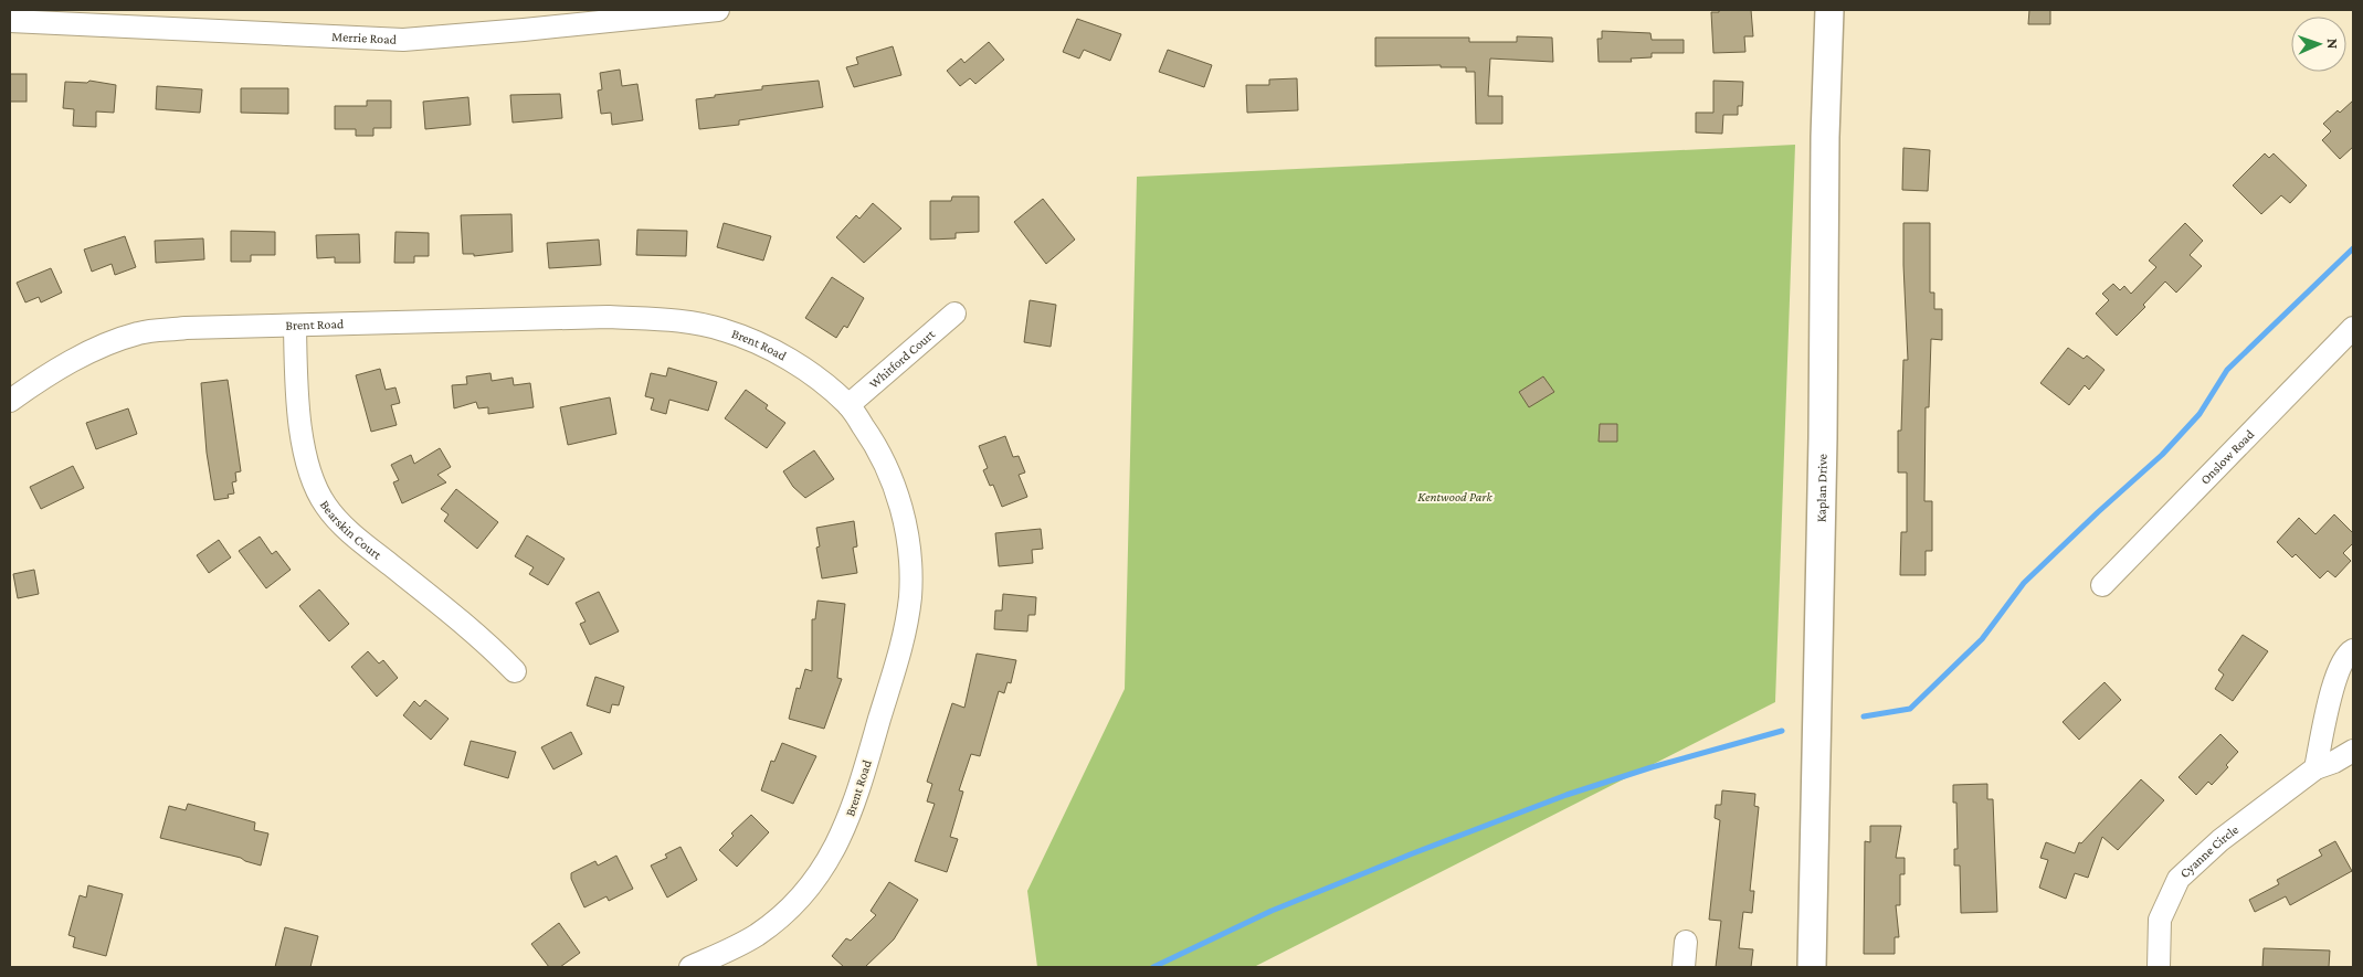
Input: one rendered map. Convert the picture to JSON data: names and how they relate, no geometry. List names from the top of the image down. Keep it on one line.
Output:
{"streets":{"street":["Merrie Road","Brent Road","Whitford Court","Onslow Road","Kaplan Drive","Bearskin Court","Cyanne Circle"]},"crossings":[["Brent Road","Whitford Court"],["Brent Road","Bearskin Court"]],"parks":["Kentwood Park"],"north":"right"}
